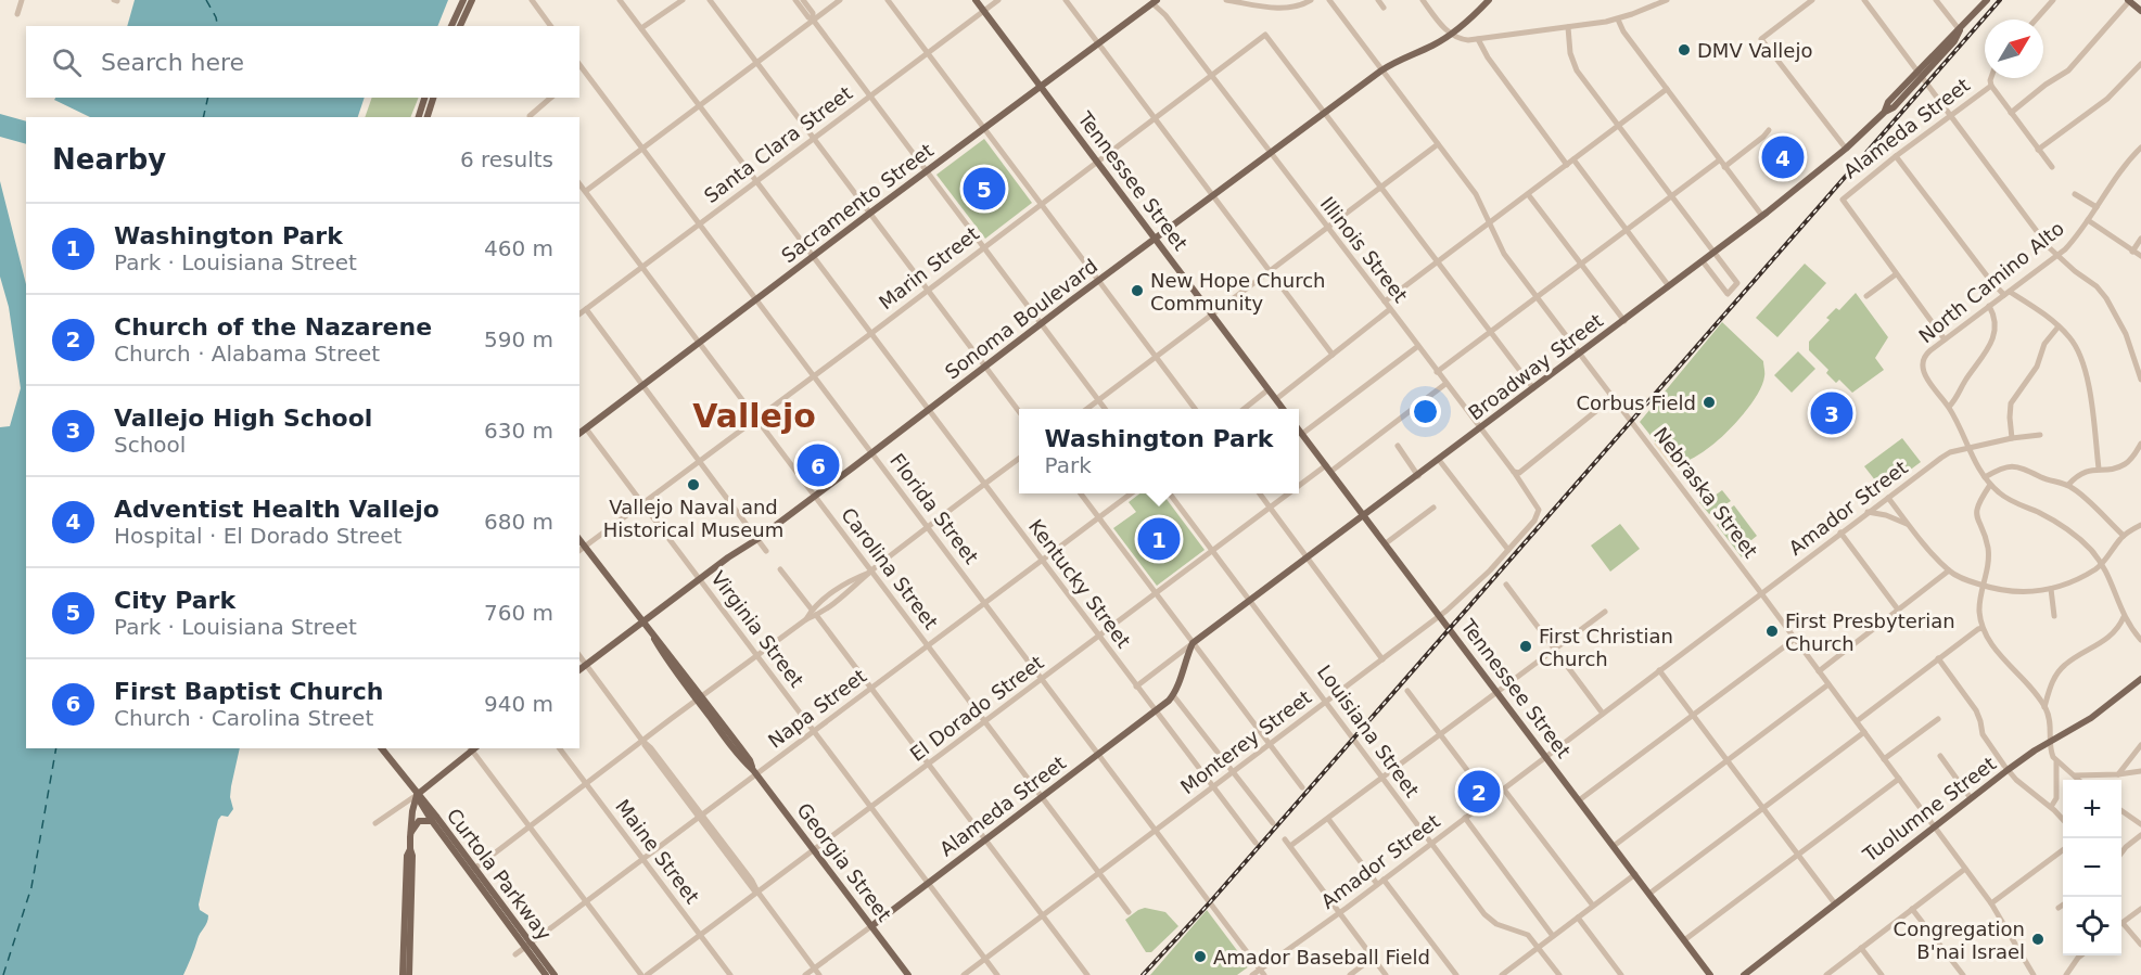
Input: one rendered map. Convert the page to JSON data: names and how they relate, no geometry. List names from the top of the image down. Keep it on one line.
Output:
{"streets":{"main road":["Alameda Street","Tennessee Street","Sacramento Street","Sonoma Boulevard","Broadway Street","Tuolumne Street","Georgia Street","Curtola Parkway"],"street":["Santa Clara Street","Illinois Street","Marin Street","North Camino Alto","Nebraska Street","Amador Street","Florida Street","Carolina Street","Kentucky Street","Virginia Street","Napa Street","El Dorado Street","Louisiana Street","Monterey Street","Maine Street"]},"crossings":[["Alameda Street","Florida Street"],["Alameda Street","Carolina Street"],["Alameda Street","Kentucky Street"],["Alameda Street","Virginia Street"],["Alameda Street","Georgia Street"],["Santa Clara Street","Tennessee Street"],["Santa Clara Street","Florida Street"],["Santa Clara Street","Carolina Street"],["Santa Clara Street","Kentucky Street"],["Tennessee Street","Sacramento Street"],["Tennessee Street","Marin Street"],["Tennessee Street","Sonoma Boulevard"],["Tennessee Street","Broadway Street"],["Tennessee Street","Amador Street"],["Tennessee Street","El Dorado Street"],["Tennessee Street","Monterey Street"],["Sacramento Street","Illinois Street"],["Sacramento Street","Florida Street"],["Sacramento Street","Carolina Street"],["Sacramento Street","Kentucky Street"],["Sacramento Street","Virginia Street"],["Illinois Street","Marin Street"],["Illinois Street","Sonoma Boulevard"],["Illinois Street","Broadway Street"],["Illinois Street","El Dorado Street"],["Illinois Street","Monterey Street"],["Marin Street","Sonoma Boulevard"],["Marin Street","Florida Street"],["Marin Street","Carolina Street"],["Marin Street","Kentucky Street"],["Marin Street","Virginia Street"],["Marin Street","Georgia Street"],["Sonoma Boulevard","Nebraska Street"],["Sonoma Boulevard","Florida Street"],["Sonoma Boulevard","Carolina Street"],["Sonoma Boulevard","Kentucky Street"],["Sonoma Boulevard","Virginia Street"],["Sonoma Boulevard","Georgia Street"],["Broadway Street","Nebraska Street"],["Broadway Street","Kentucky Street"],["Broadway Street","Louisiana Street"],["Nebraska Street","Amador Street"],["Nebraska Street","Tuolumne Street"],["Amador Street","Florida Street"],["Amador Street","Louisiana Street"],["Florida Street","Napa Street"],["Florida Street","El Dorado Street"],["Florida Street","Monterey Street"],["Carolina Street","Napa Street"],["Carolina Street","El Dorado Street"],["Carolina Street","Monterey Street"],["Kentucky Street","Napa Street"],["Kentucky Street","El Dorado Street"],["Kentucky Street","Monterey Street"],["Virginia Street","Napa Street"],["Virginia Street","El Dorado Street"],["Virginia Street","Monterey Street"],["Napa Street","Maine Street"],["Napa Street","Georgia Street"],["Napa Street","Curtola Parkway"],["El Dorado Street","Louisiana Street"],["El Dorado Street","Maine Street"],["El Dorado Street","Georgia Street"],["Louisiana Street","Monterey Street"]],"districts":["Vallejo"],"places":["DMV Vallejo","New Hope Church Community","Corbus Field","Vallejo Naval and Historical Museum","First Presbyterian Church","First Christian Church","Congregation B'nai Israel","Amador Baseball Field"],"north":"top right","page":{"search":"Search here","heading":["Nearby","6 results"],"pins":["4","5","3","6","1","2"],"list":[{"mark":"1","name":"Washington Park","note":"Park · Louisiana Street","value":"460 m"},{"mark":"2","name":"Church of the Nazarene","note":"Church · Alabama Street","value":"590 m"},{"mark":"3","name":"Vallejo High School","note":"School","value":"630 m"},{"mark":"4","name":"Adventist Health Vallejo","note":"Hospital · El Dorado Street","value":"680 m"},{"mark":"5","name":"City Park","note":"Park · Louisiana Street","value":"760 m"},{"mark":"6","name":"First Baptist Church","note":"Church · Carolina Street","value":"940 m"}],"popup":["Washington Park","Park"],"map_buttons":["+","−"]}}
